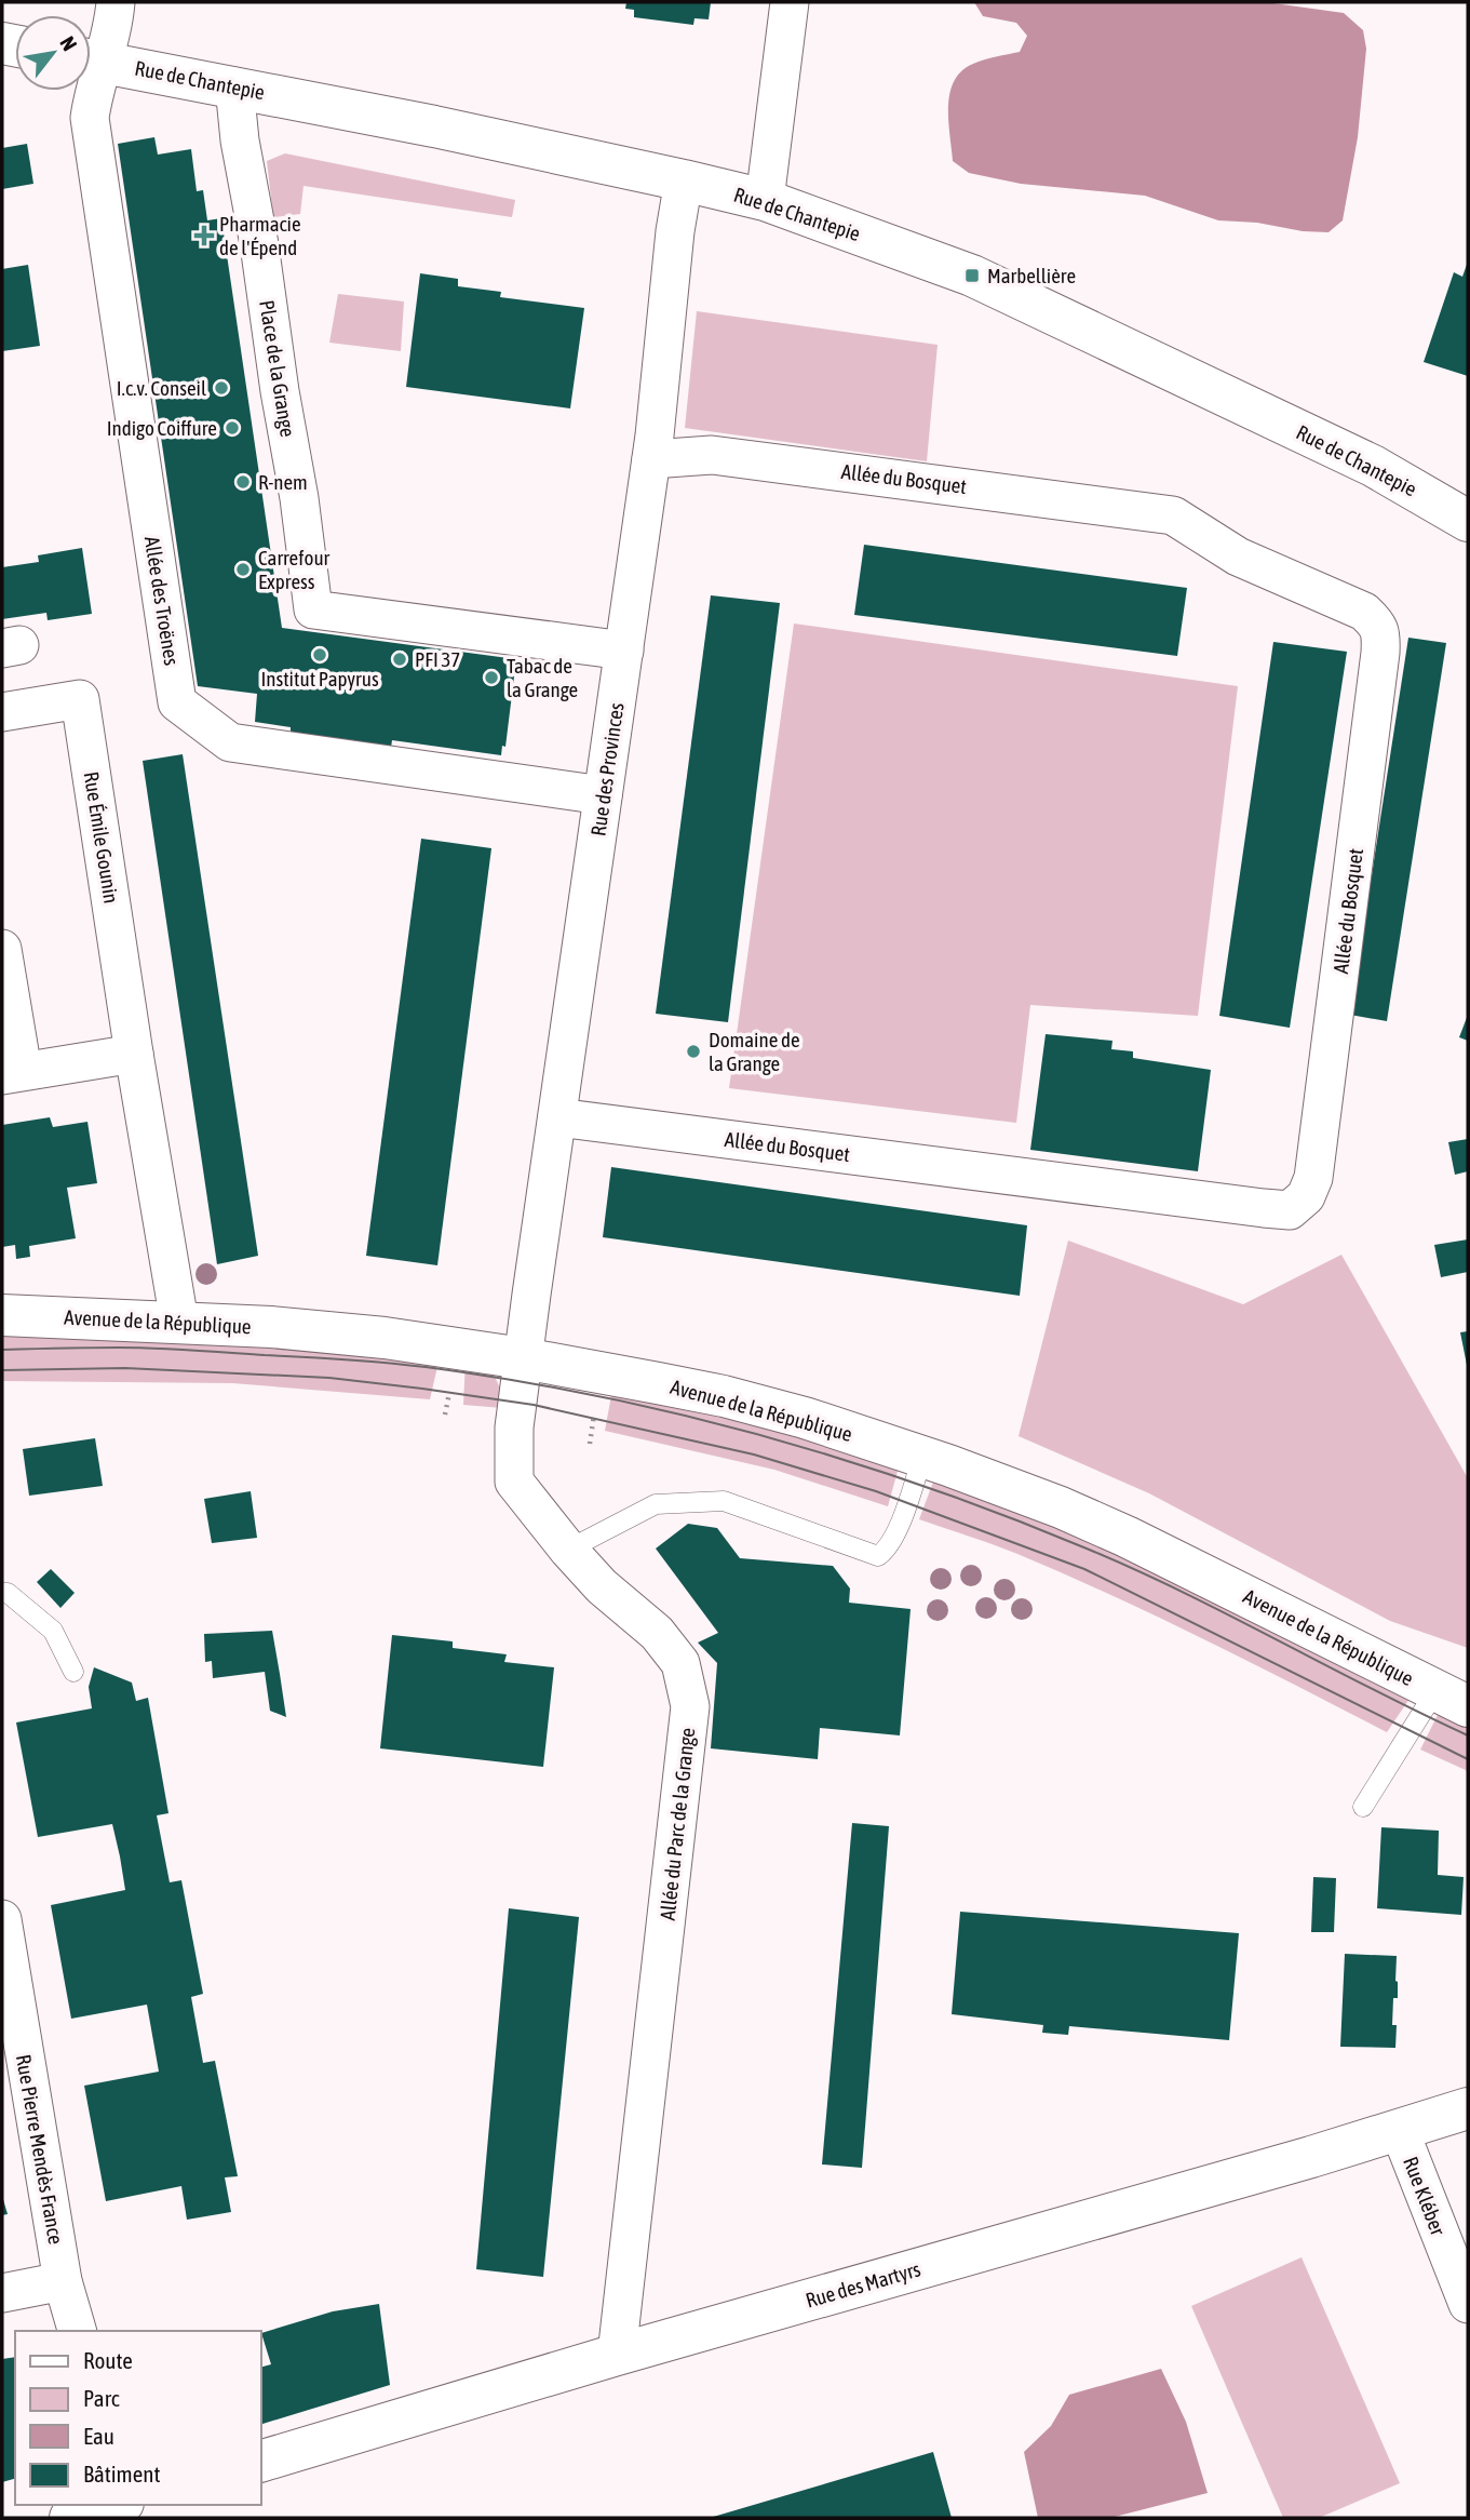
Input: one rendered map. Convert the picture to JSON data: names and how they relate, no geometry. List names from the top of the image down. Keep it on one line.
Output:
{"streets":{"street":["Rue de Chantepie","Place de la Grange","Allée du Bosquet","Allée des Troënes","Rue des Provinces","Rue Émile Gounin","Avenue de la République","Allée du Parc de la Grange","Rue Pierre Mendès France","Rue Kléber","Rue des Martyrs"]},"crossings":[["Rue de Chantepie","Place de la Grange"],["Rue de Chantepie","Rue des Provinces"],["Place de la Grange","Rue des Provinces"],["Allée du Bosquet","Rue des Provinces"],["Allée des Troënes","Rue des Provinces"],["Rue des Provinces","Avenue de la République"],["Rue des Provinces","Allée du Parc de la Grange"],["Rue Émile Gounin","Avenue de la République"],["Avenue de la République","Allée du Parc de la Grange"],["Allée du Parc de la Grange","Rue des Martyrs"],["Rue Kléber","Rue des Martyrs"]],"places":{"health":["Pharmacie de l'Épend"],"transit":["Marbellière"],"other":["I.c.v. Conseil","Indigo Coiffure","R-nem","Carrefour Express","Institut Papyrus","PFI 37","Tabac de la Grange","Domaine de la Grange"]},"legend":["Route","Parc","Eau","Bâtiment"],"north":"top right"}
